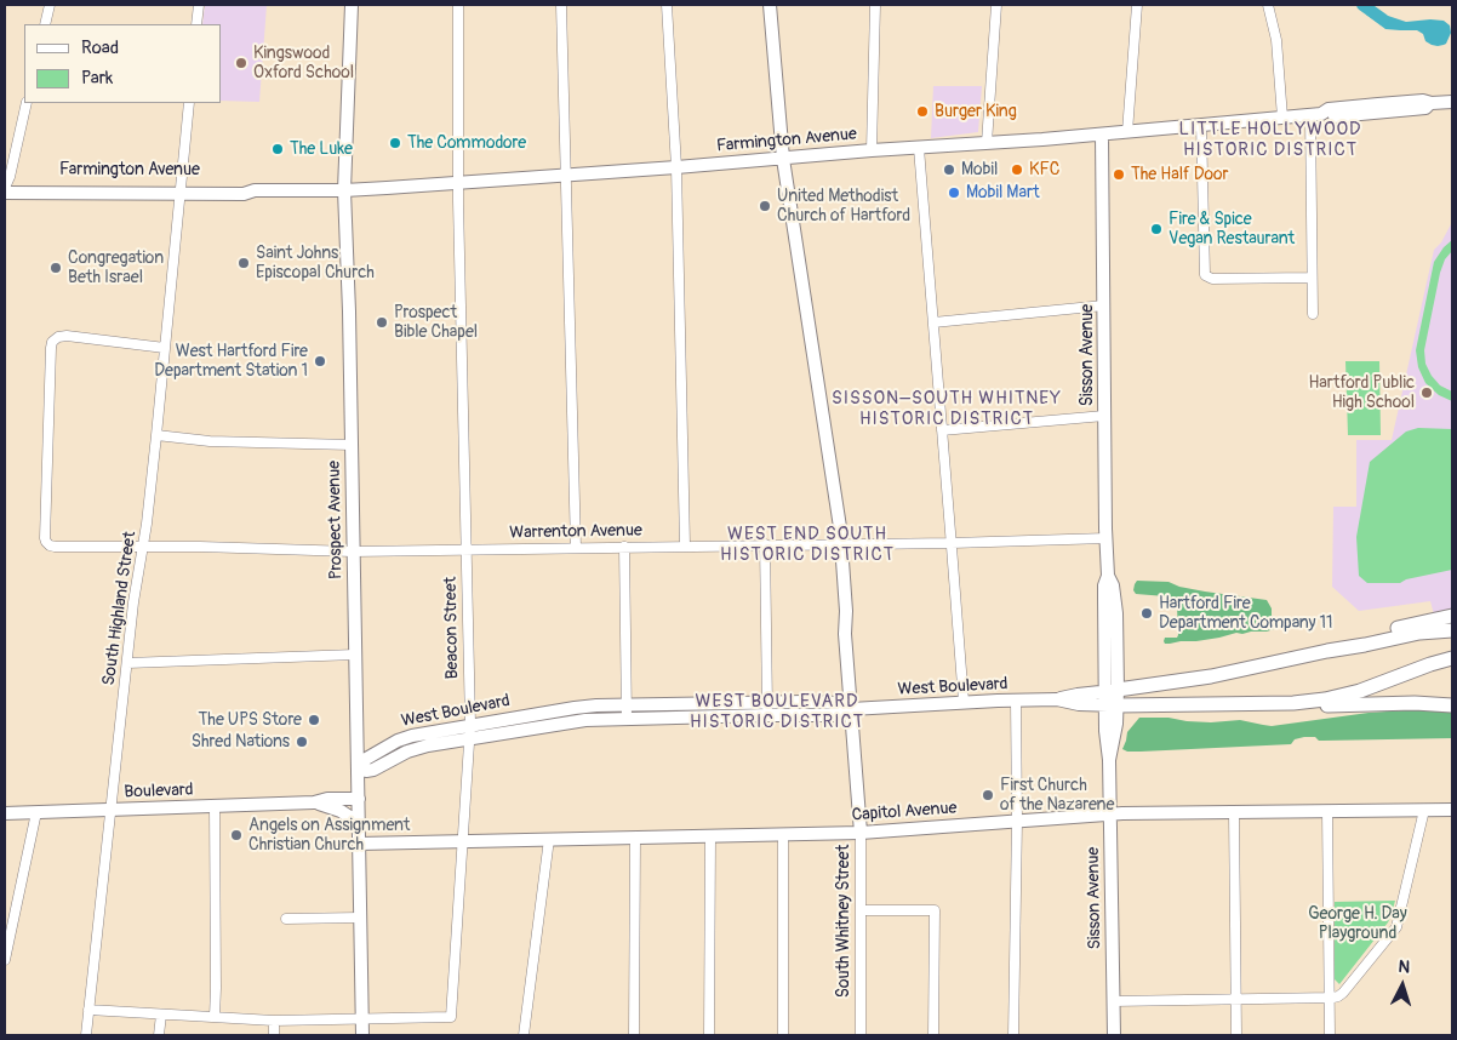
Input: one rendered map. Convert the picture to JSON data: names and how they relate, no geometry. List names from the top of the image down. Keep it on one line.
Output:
{"streets":{"main road":["Farmington Avenue","Sisson Avenue","Prospect Avenue","West Boulevard","Boulevard","Capitol Avenue","South Whitney Street"],"street":["Warrenton Avenue","South Highland Street","Beacon Street"]},"crossings":[["Farmington Avenue","Sisson Avenue"],["Farmington Avenue","Prospect Avenue"],["Farmington Avenue","South Highland Street"],["Farmington Avenue","Beacon Street"],["Farmington Avenue","South Whitney Street"],["Sisson Avenue","Warrenton Avenue"],["Sisson Avenue","West Boulevard"],["Sisson Avenue","Capitol Avenue"],["Prospect Avenue","Warrenton Avenue"],["Prospect Avenue","Beacon Street"],["Prospect Avenue","West Boulevard"],["Prospect Avenue","Boulevard"],["Prospect Avenue","Capitol Avenue"],["Warrenton Avenue","South Highland Street"],["Warrenton Avenue","Beacon Street"],["Warrenton Avenue","South Whitney Street"],["South Highland Street","Boulevard"],["Beacon Street","West Boulevard"],["Beacon Street","Capitol Avenue"],["West Boulevard","South Whitney Street"],["Capitol Avenue","South Whitney Street"]],"districts":["LITTLE HOLLYWOOD HISTORIC DISTRICT","SISSON–SOUTH WHITNEY HISTORIC DISTRICT","WEST END SOUTH HISTORIC DISTRICT","WEST BOULEVARD HISTORIC DISTRICT"],"parks":["George H. Day Playground"],"places":["Kingswood Oxford School","Burger King","The Commodore","The Luke","Mobil","KFC","The Half Door","Mobil Mart","United Methodist Church of Hartford","Fire & Spice Vegan Restaurant","Saint Johns Episcopal Church","Congregation Beth Israel","Prospect Bible Chapel","West Hartford Fire Department Station 1","Hartford Public High School","Hartford Fire Department Company 11","The UPS Store","Shred Nations","First Church of the Nazarene","Angels on Assignment Christian Church"],"legend":["Road","Park"],"north":"top"}
